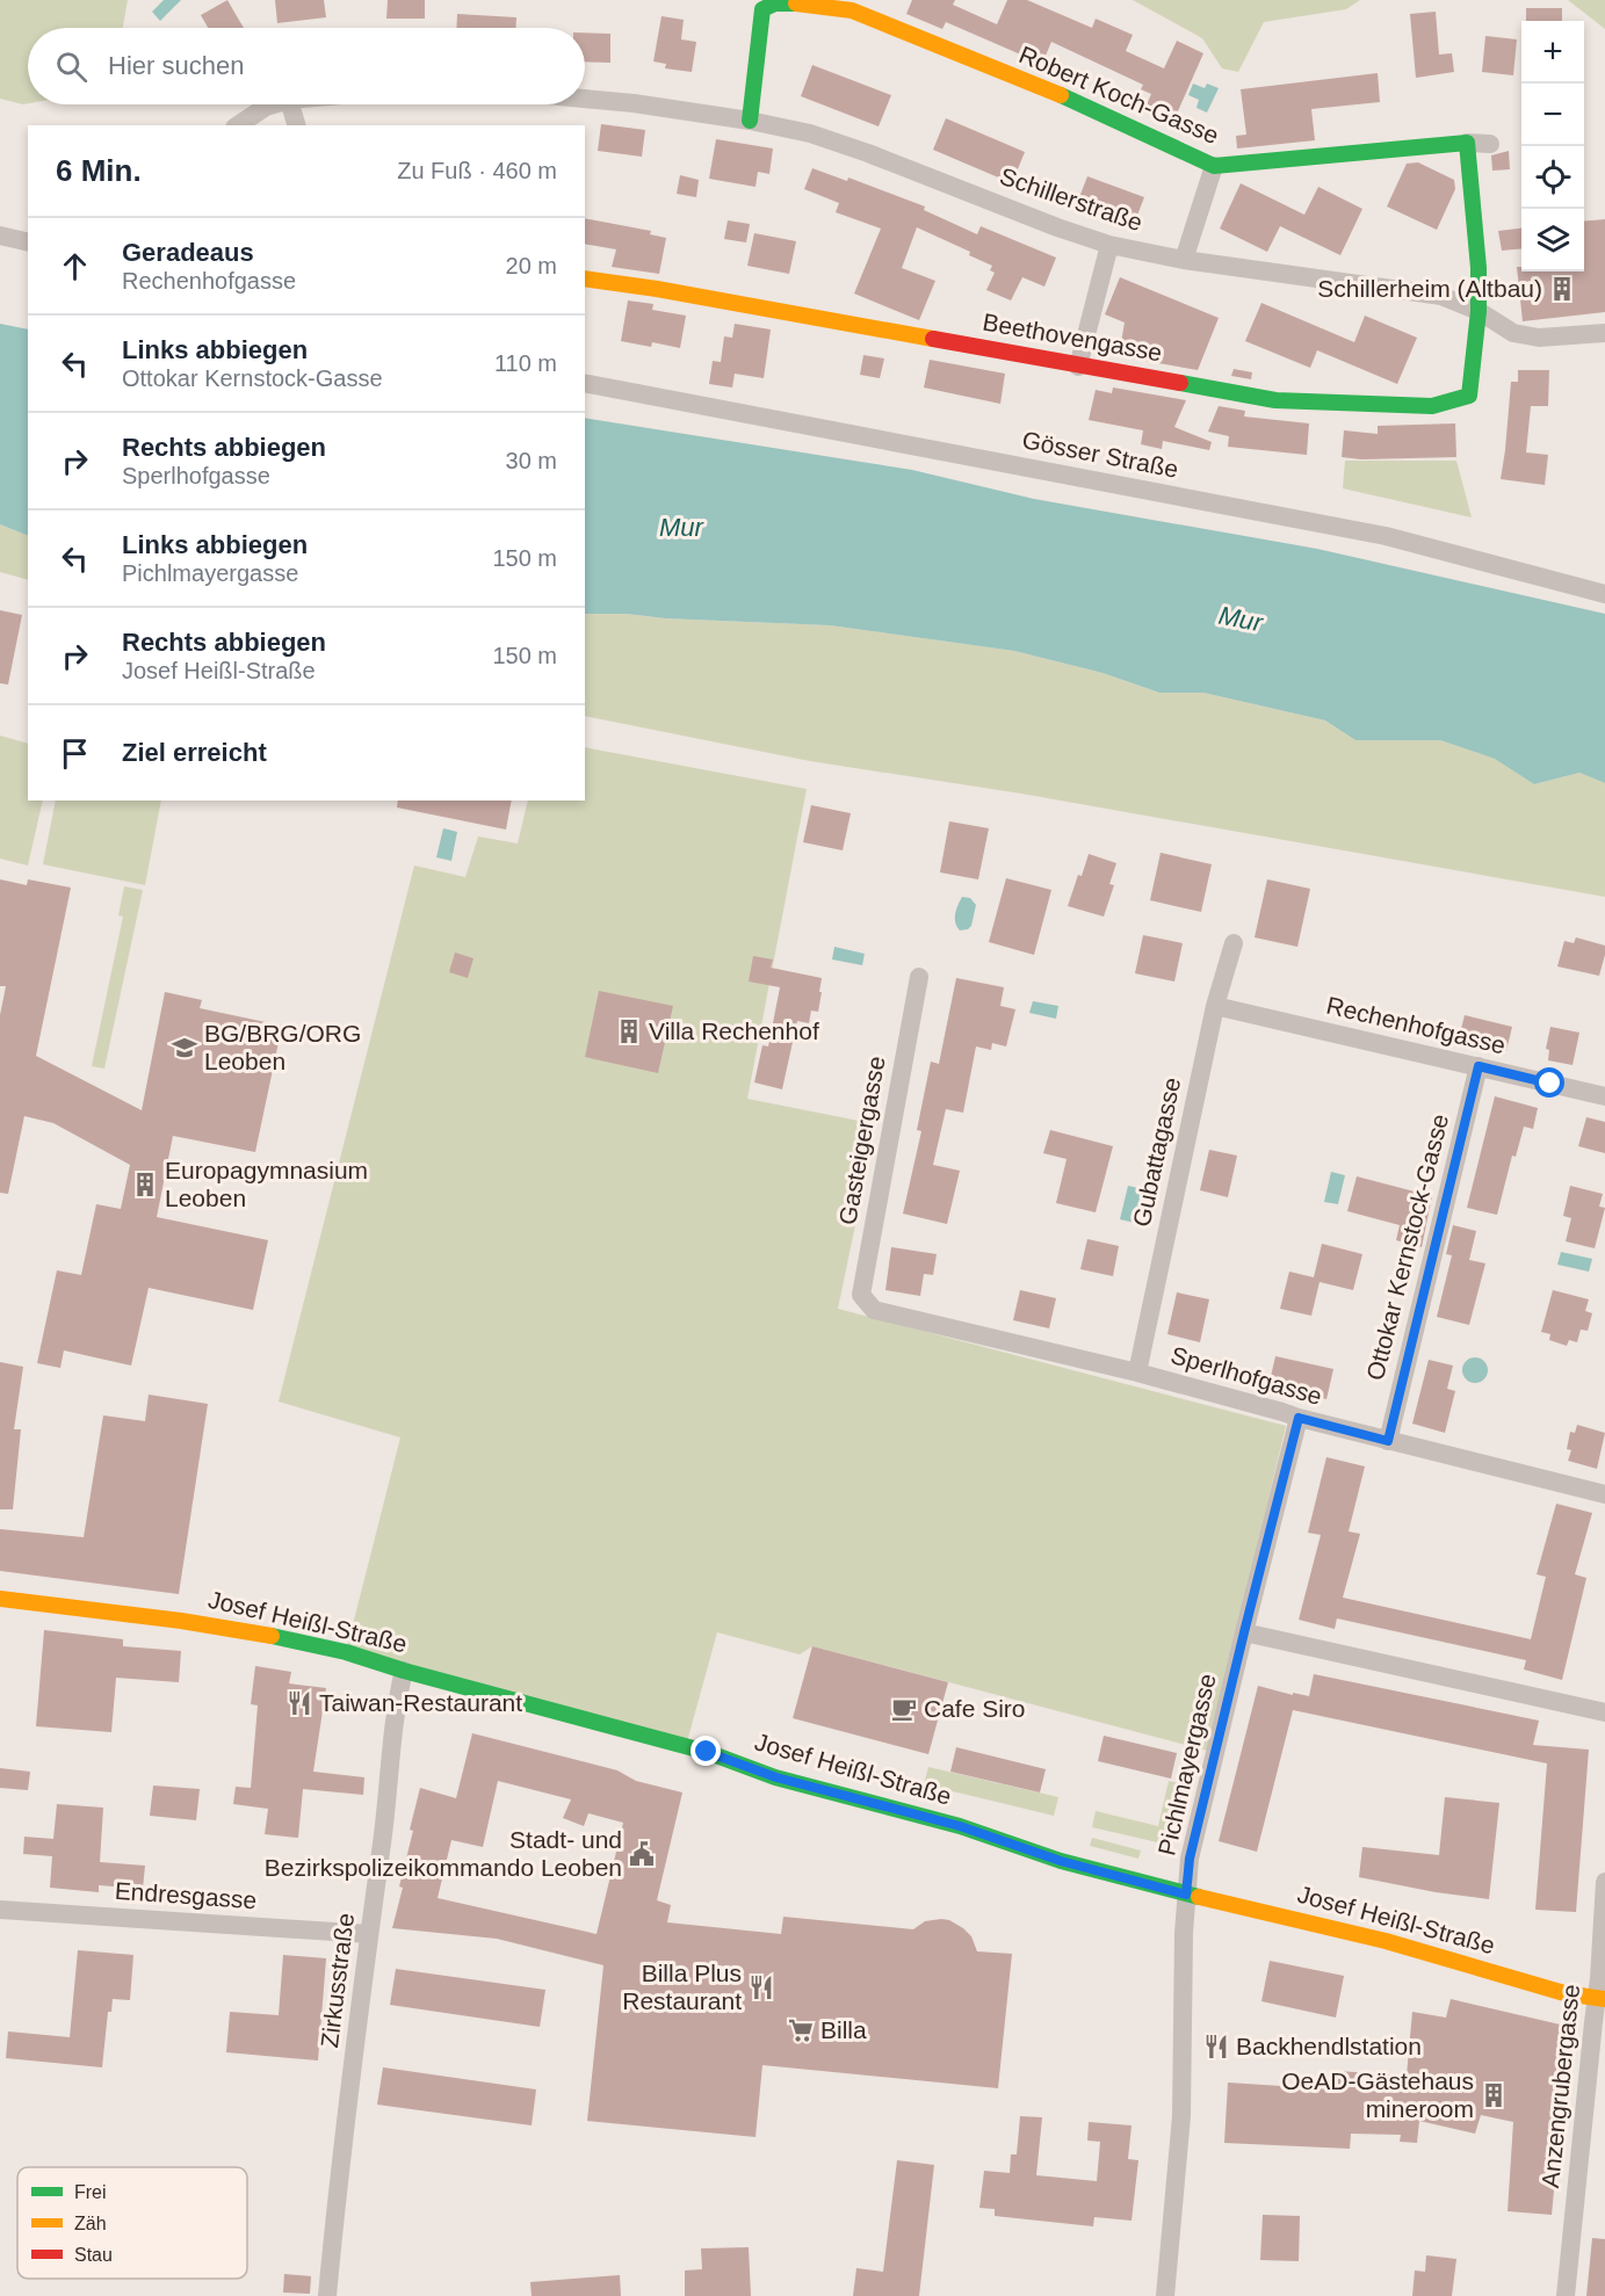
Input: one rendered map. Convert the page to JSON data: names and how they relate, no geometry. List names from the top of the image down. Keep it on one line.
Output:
{"streets":{"street":["Robert Koch-Gasse","Schillerstraße","Beethovengasse","Gösser Straße","Rechenhofgasse","Gasteigergasse","Gubattagasse","Ottokar Kernstock-Gasse","Sperlhofgasse","Josef Heißl-Straße","Pichlmayergasse","Endresgasse","Zirkusstraße","Anzengrubergasse"]},"crossings":[["Robert Koch-Gasse","Schillerstraße"],["Schillerstraße","Beethovengasse"],["Rechenhofgasse","Gubattagasse"],["Rechenhofgasse","Ottokar Kernstock-Gasse"],["Gasteigergasse","Sperlhofgasse"],["Gubattagasse","Sperlhofgasse"],["Ottokar Kernstock-Gasse","Sperlhofgasse"],["Sperlhofgasse","Pichlmayergasse"],["Josef Heißl-Straße","Pichlmayergasse"],["Josef Heißl-Straße","Zirkusstraße"],["Josef Heißl-Straße","Anzengrubergasse"],["Endresgasse","Zirkusstraße"]],"water":["Mur"],"places":{"building":["Schillerheim (Altbau)","Villa Rechenhof","Europagymnasium Leoben","OeAD-Gästehaus mineroom"],"school or university":["BG/BRG/ORG Leoben"],"restaurant":["Taiwan-Restaurant","Billa Plus Restaurant","Backhendlstation"],"cafe":["Cafe Siro"],"public building":["Stadt- und Bezirkspolizeikommando Leoben"],"supermarket":["Billa"]},"legend":["Frei","Zäh","Stau"],"page":{"map_buttons":["+","−"],"search":"Hier suchen","heading":["6 Min.","Zu Fuß · 460 m"],"list":[["Geradeaus","Rechenhofgasse","20 m"],["Links abbiegen","Ottokar Kernstock-Gasse","110 m"],["Rechts abbiegen","Sperlhofgasse","30 m"],["Links abbiegen","Pichlmayergasse","150 m"],["Rechts abbiegen","Josef Heißl-Straße","150 m"],"Ziel erreicht"]}}
